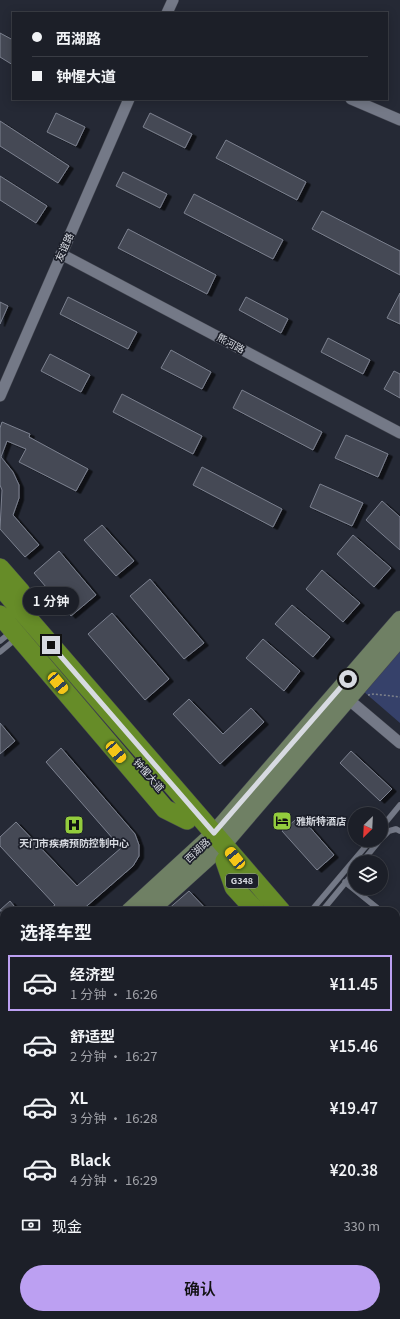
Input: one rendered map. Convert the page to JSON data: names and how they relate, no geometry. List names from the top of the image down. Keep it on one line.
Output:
{"streets":{"highway":["钟惺大道","G348"],"main road":["西湖路"],"street":["友谊路","熊河路"]},"crossings":[["友谊路","熊河路"],["钟惺大道","西湖路"]],"places":{"hotel":["雅斯特酒店"],"hospital":["天门市疾病预防控制中心"]},"north":"bottom left","page":{"banner":["西湖路","钟惺大道"],"bubble":"1 分钟","heading":"选择车型","list":[{"name":"经济型","note":"1 分钟 · 16:26","value":"¥11.45"},{"name":"舒适型","note":"2 分钟 · 16:27","value":"¥15.46"},{"name":"XL","note":"3 分钟 · 16:28","value":"¥19.47"},{"name":"Black","note":"4 分钟 · 16:29","value":"¥20.38"}],"pay":["现金","330 m"],"buttons":"确认"}}
